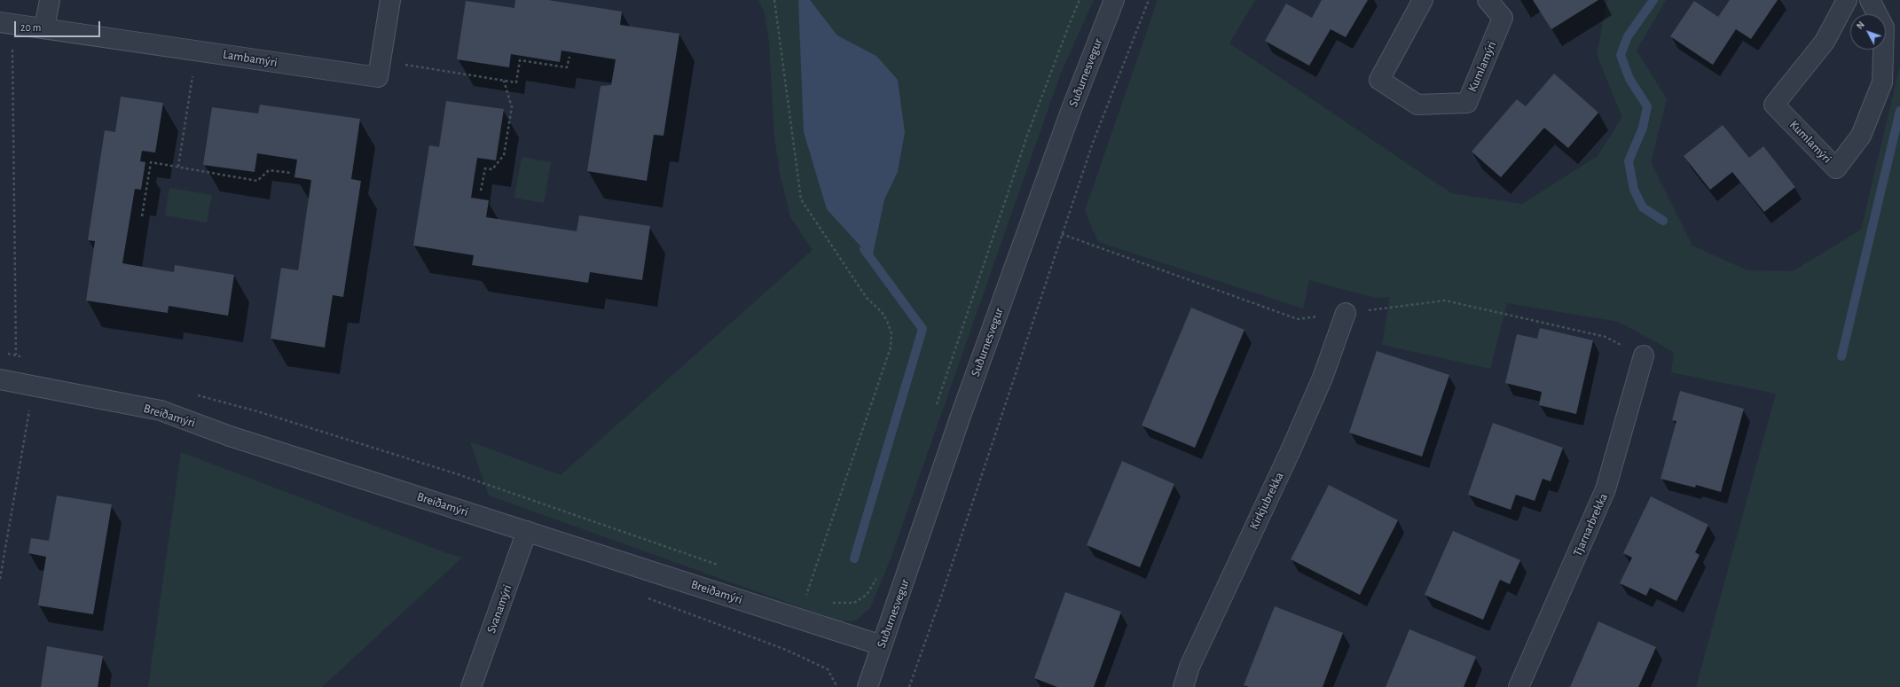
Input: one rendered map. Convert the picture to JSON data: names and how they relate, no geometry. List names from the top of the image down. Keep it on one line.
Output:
{"streets":{"street":["Lambamýri","Kumlamýri","Suðurnesvegur","Breiðamýri","Kirkjubrekka","Tjarnarbrekka","Svanamýri"]},"crossings":[["Suðurnesvegur","Breiðamýri"],["Breiðamýri","Svanamýri"]],"scale_bar":"20 m","north":"top left"}
